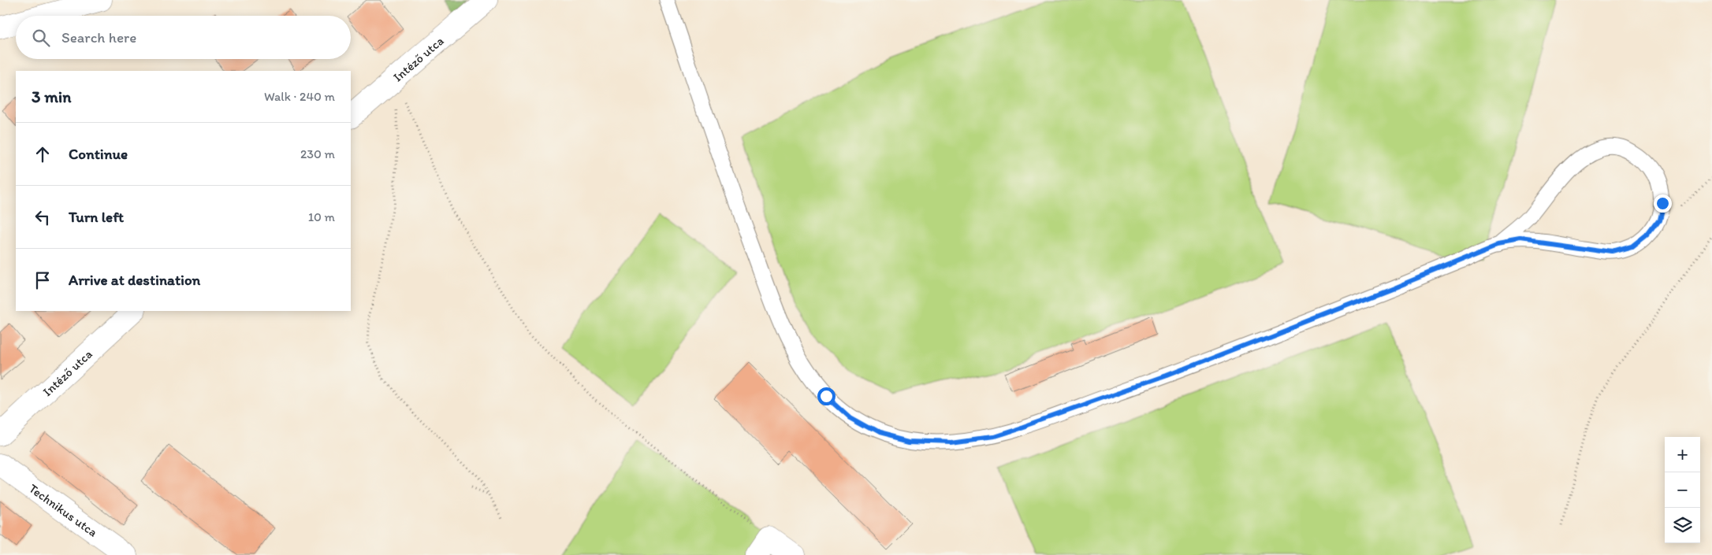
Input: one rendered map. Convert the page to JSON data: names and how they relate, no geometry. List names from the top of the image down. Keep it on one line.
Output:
{"streets":{"street":["Intéző utca","Technikus utca"]},"page":{"search":"Search here","heading":["3 min","Walk · 240 m"],"list":[["Continue","230 m"],["Turn left","10 m"],"Arrive at destination"],"map_buttons":["+","−"]}}
